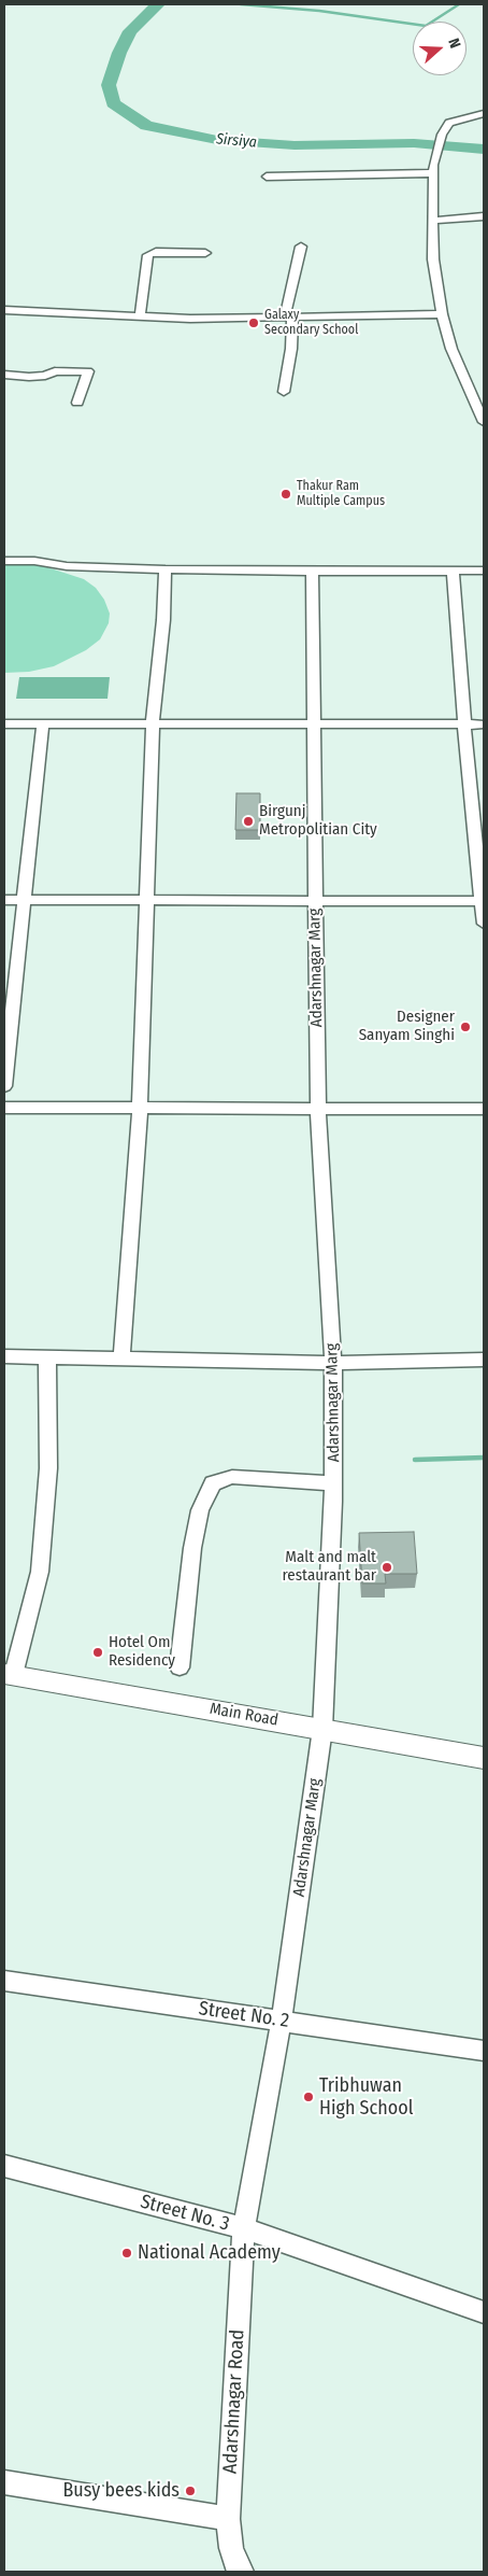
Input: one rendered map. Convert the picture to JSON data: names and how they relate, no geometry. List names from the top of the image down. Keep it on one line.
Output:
{"streets":{"main road":["Main Road"],"street":["Adarshnagar Marg","Street No. 2","Street No. 3","Adarshnagar Road"]},"crossings":[["Adarshnagar Marg","Main Road"],["Adarshnagar Marg","Street No. 2"],["Adarshnagar Marg","Street No. 3"],["Adarshnagar Marg","Adarshnagar Road"],["Street No. 3","Adarshnagar Road"]],"water":["Sirsiya"],"places":["Galaxy Secondary School","Thakur Ram Multiple Campus","Birgunj Metropolitian City","Designer Sanyam Singhi","Malt and malt restaurant bar","Hotel Om Residency","Tribhuwan High School","National Academy","Busy bees kids"],"north":"right"}
